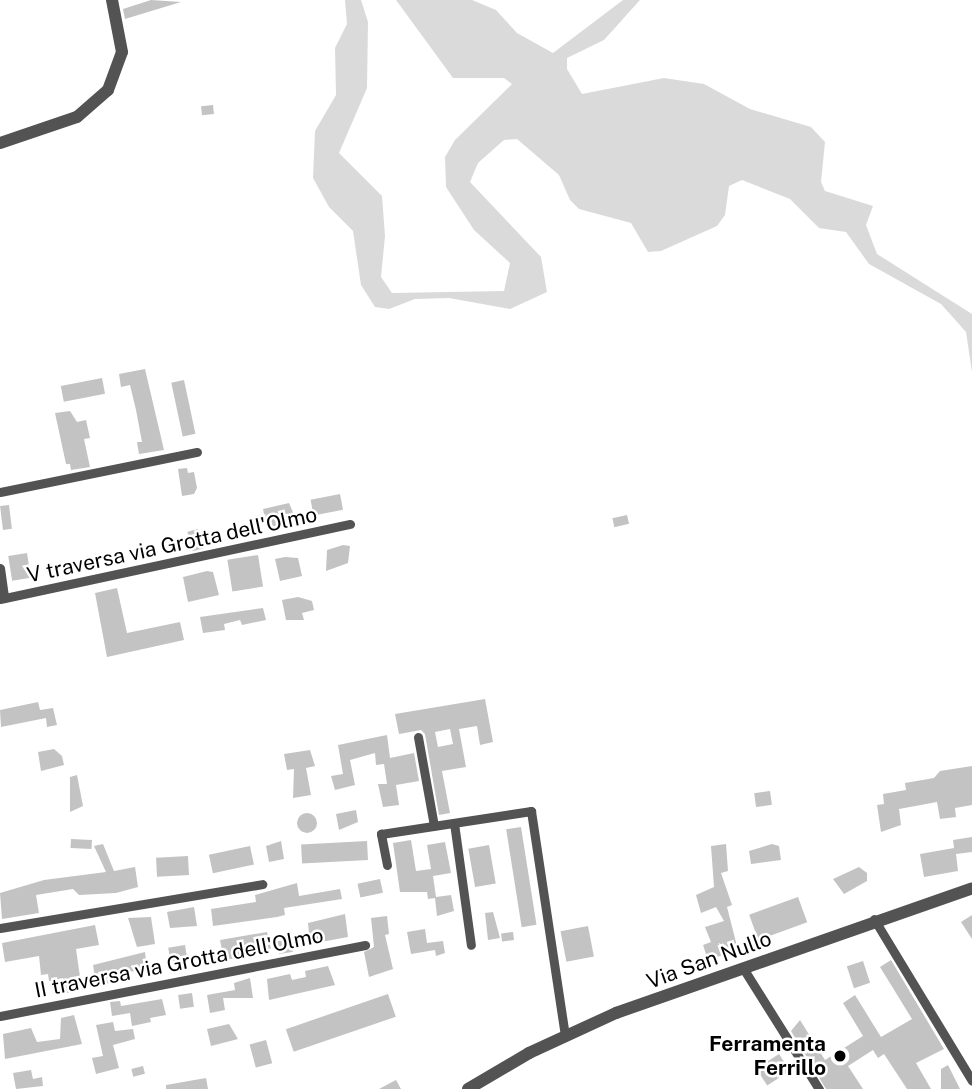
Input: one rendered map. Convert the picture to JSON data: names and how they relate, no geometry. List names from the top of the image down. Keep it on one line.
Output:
{"streets":{"street":["V traversa via Grotta dell'Olmo","Via San Nullo","II traversa via Grotta dell'Olmo"]},"places":["Ferramenta Ferrillo"]}
